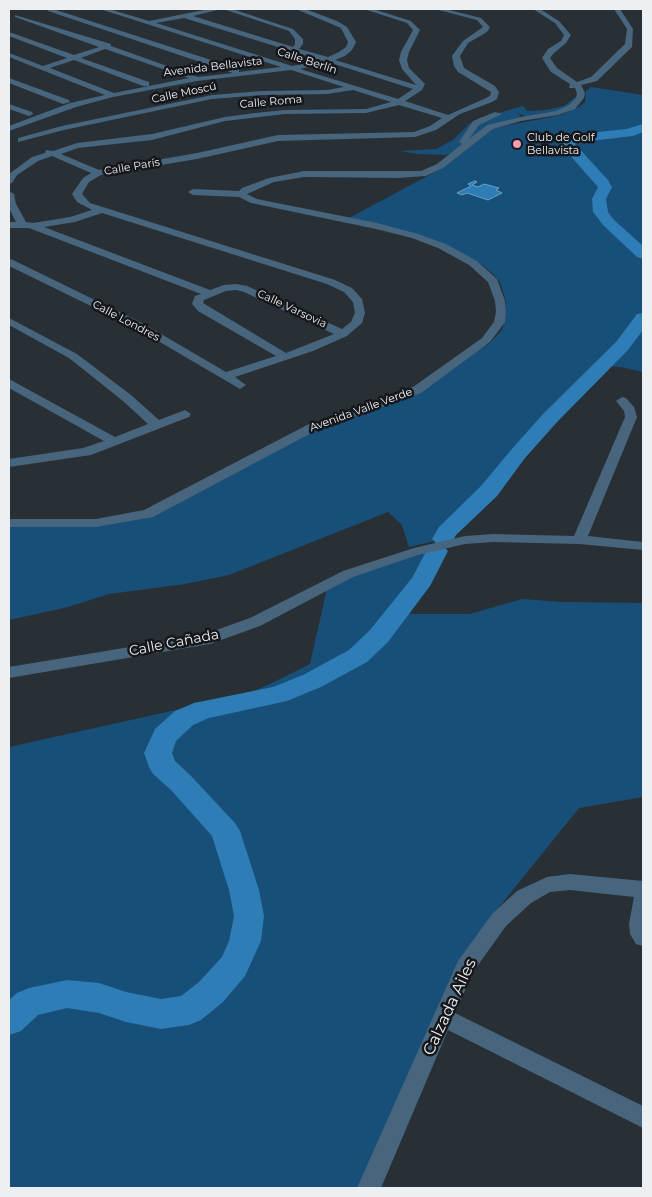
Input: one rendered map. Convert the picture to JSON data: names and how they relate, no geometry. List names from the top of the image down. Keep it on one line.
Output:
{"streets":{"street":["Calle Berlín","Avenida Bellavista","Calle Moscú","Calle Roma","Calle París","Calle Varsovia","Calle Londres","Avenida Valle Verde","Calle Cañada","Calzada Ailes"]},"crossings":[["Calle Berlín","Avenida Bellavista"],["Calle Berlín","Calle Moscú"],["Calle Berlín","Calle Roma"],["Calle Berlín","Calle París"],["Calle París","Calle Varsovia"],["Calle París","Calle Londres"]],"places":["Club de Golf Bellavista"]}
